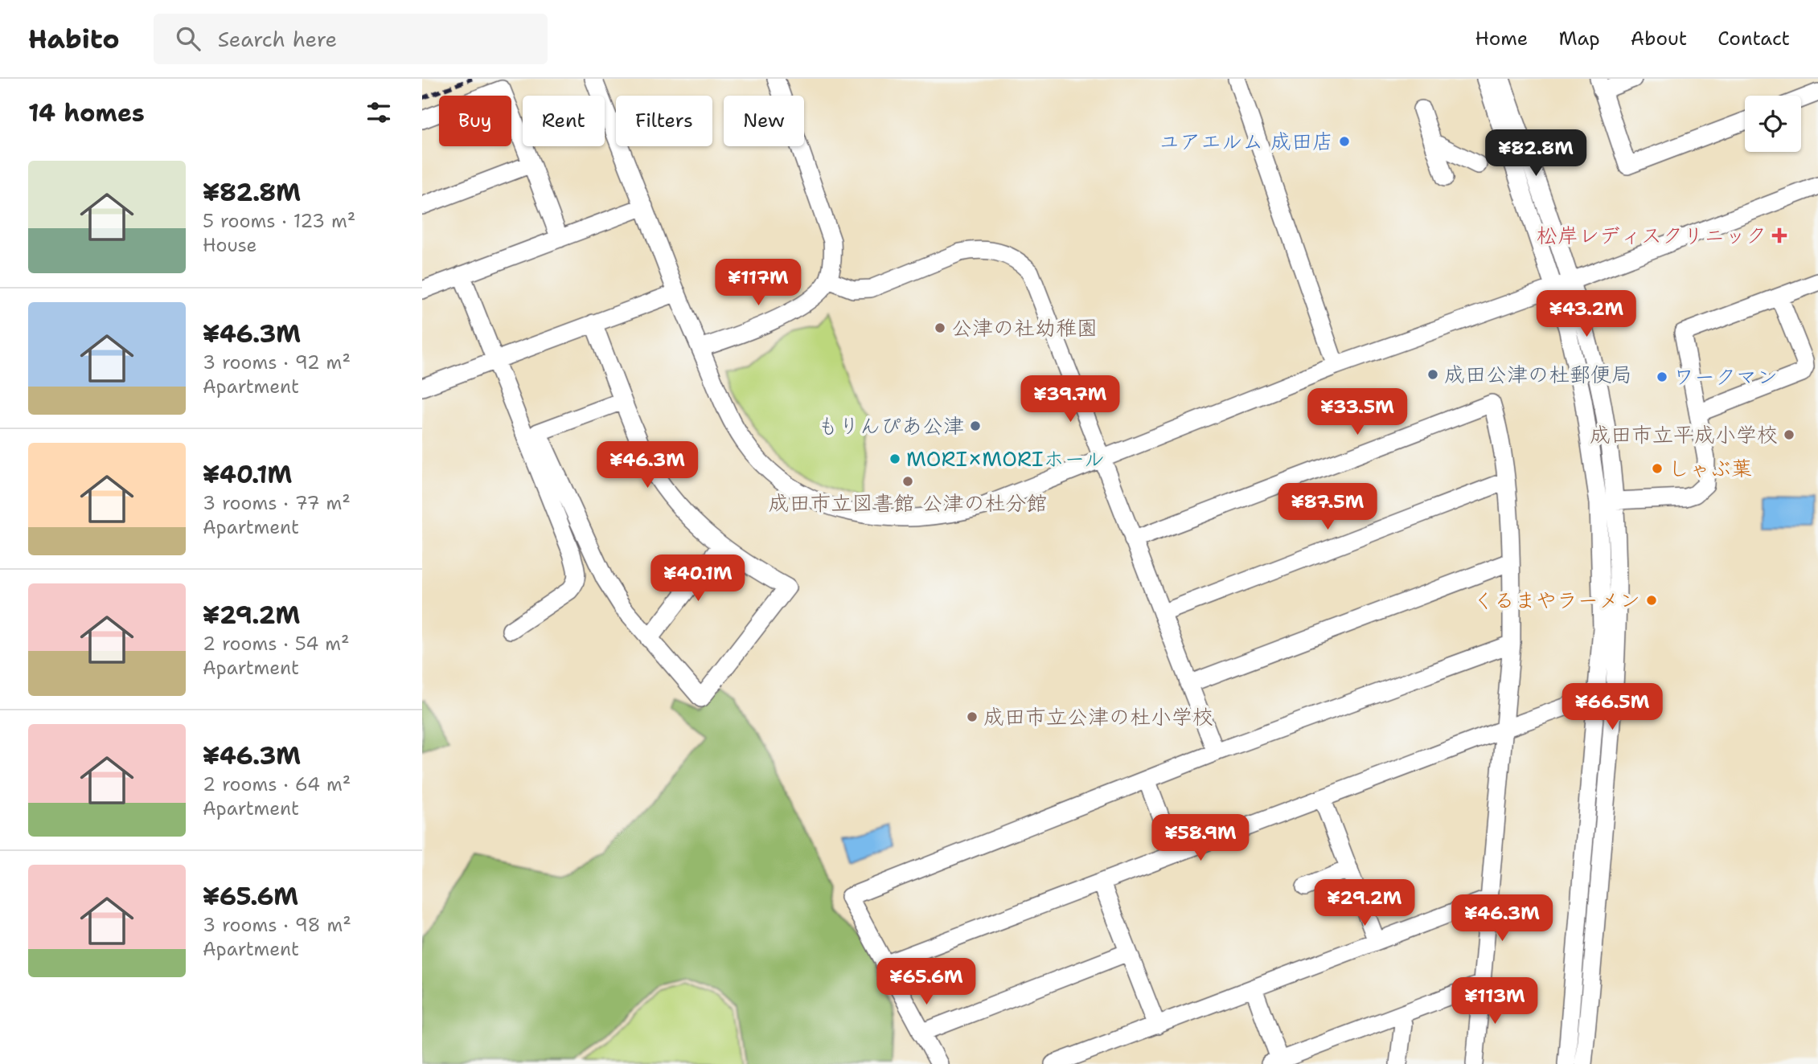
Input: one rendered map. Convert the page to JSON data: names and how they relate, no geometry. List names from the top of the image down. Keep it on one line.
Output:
{"places":{"other":["ユアエルム 成田店","公津の社幼稚園","成田公津の杜郵便局","ワークマン","もりんぴあ公津","成田市立平成小学校","MORI×MORIホール","しゃぶ葉","成田市立図書館 公津の杜分館","くるまやラーメン","成田市立公津の杜小学校"],"health":["松岸レディスクリニック"]},"page":{"header":"Habito","search":"Search here","nav":["Home","Map","About","Contact"],"heading":"14 homes","chip":["Buy","Rent","Filters","New"],"price":["¥82.8M","¥117M","¥43.2M","¥39.7M","¥33.5M","¥46.3M","¥87.5M","¥40.1M","¥66.5M","¥58.9M","¥29.2M","¥46.3M","¥65.6M","¥113M"],"list":[{"name":"¥82.8M","note":"5 rooms · 123 m² · House"},{"name":"¥46.3M","note":"3 rooms · 92 m² · Apartment"},{"name":"¥40.1M","note":"3 rooms · 77 m² · Apartment"},{"name":"¥29.2M","note":"2 rooms · 54 m² · Apartment"},{"name":"¥46.3M","note":"2 rooms · 64 m² · Apartment"},{"name":"¥65.6M","note":"3 rooms · 98 m² · Apartment"}]}}
